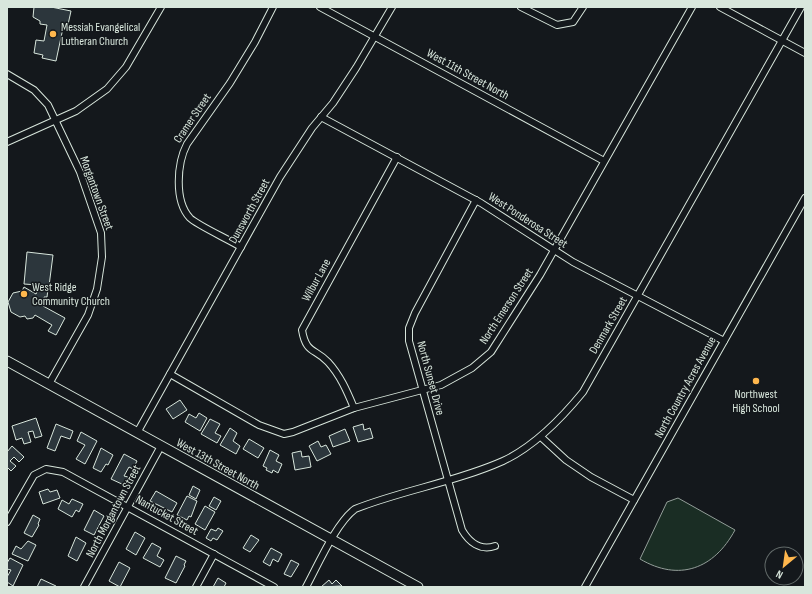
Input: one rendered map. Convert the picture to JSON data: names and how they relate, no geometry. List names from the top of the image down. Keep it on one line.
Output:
{"streets":{"street":["West 11th Street North","Cramer Street","Morgantown Street","Dunsworth Street","West Ponderosa Street","Wilbur Lane","North Emerson Street","Denmark Street","North Sunset Drive","North Country Acres Avenue","West 13th Street North","North Morgantown Street","Nantucket Street"]},"crossings":[["West 11th Street North","Dunsworth Street"],["West 11th Street North","North Emerson Street"],["Cramer Street","Dunsworth Street"],["Morgantown Street","West 13th Street North"],["Dunsworth Street","West Ponderosa Street"],["Dunsworth Street","North Emerson Street"],["Dunsworth Street","West 13th Street North"],["West Ponderosa Street","Wilbur Lane"],["West Ponderosa Street","North Emerson Street"],["West Ponderosa Street","Denmark Street"],["West Ponderosa Street","North Sunset Drive"],["West Ponderosa Street","North Country Acres Avenue"],["Wilbur Lane","North Emerson Street"],["North Emerson Street","North Sunset Drive"],["Denmark Street","North Sunset Drive"],["Denmark Street","West 13th Street North"],["West 13th Street North","North Morgantown Street"],["North Morgantown Street","Nantucket Street"]],"places":["Messiah Evangelical Lutheran Church","West Ridge Community Church","Northwest High School"],"north":"bottom left"}
